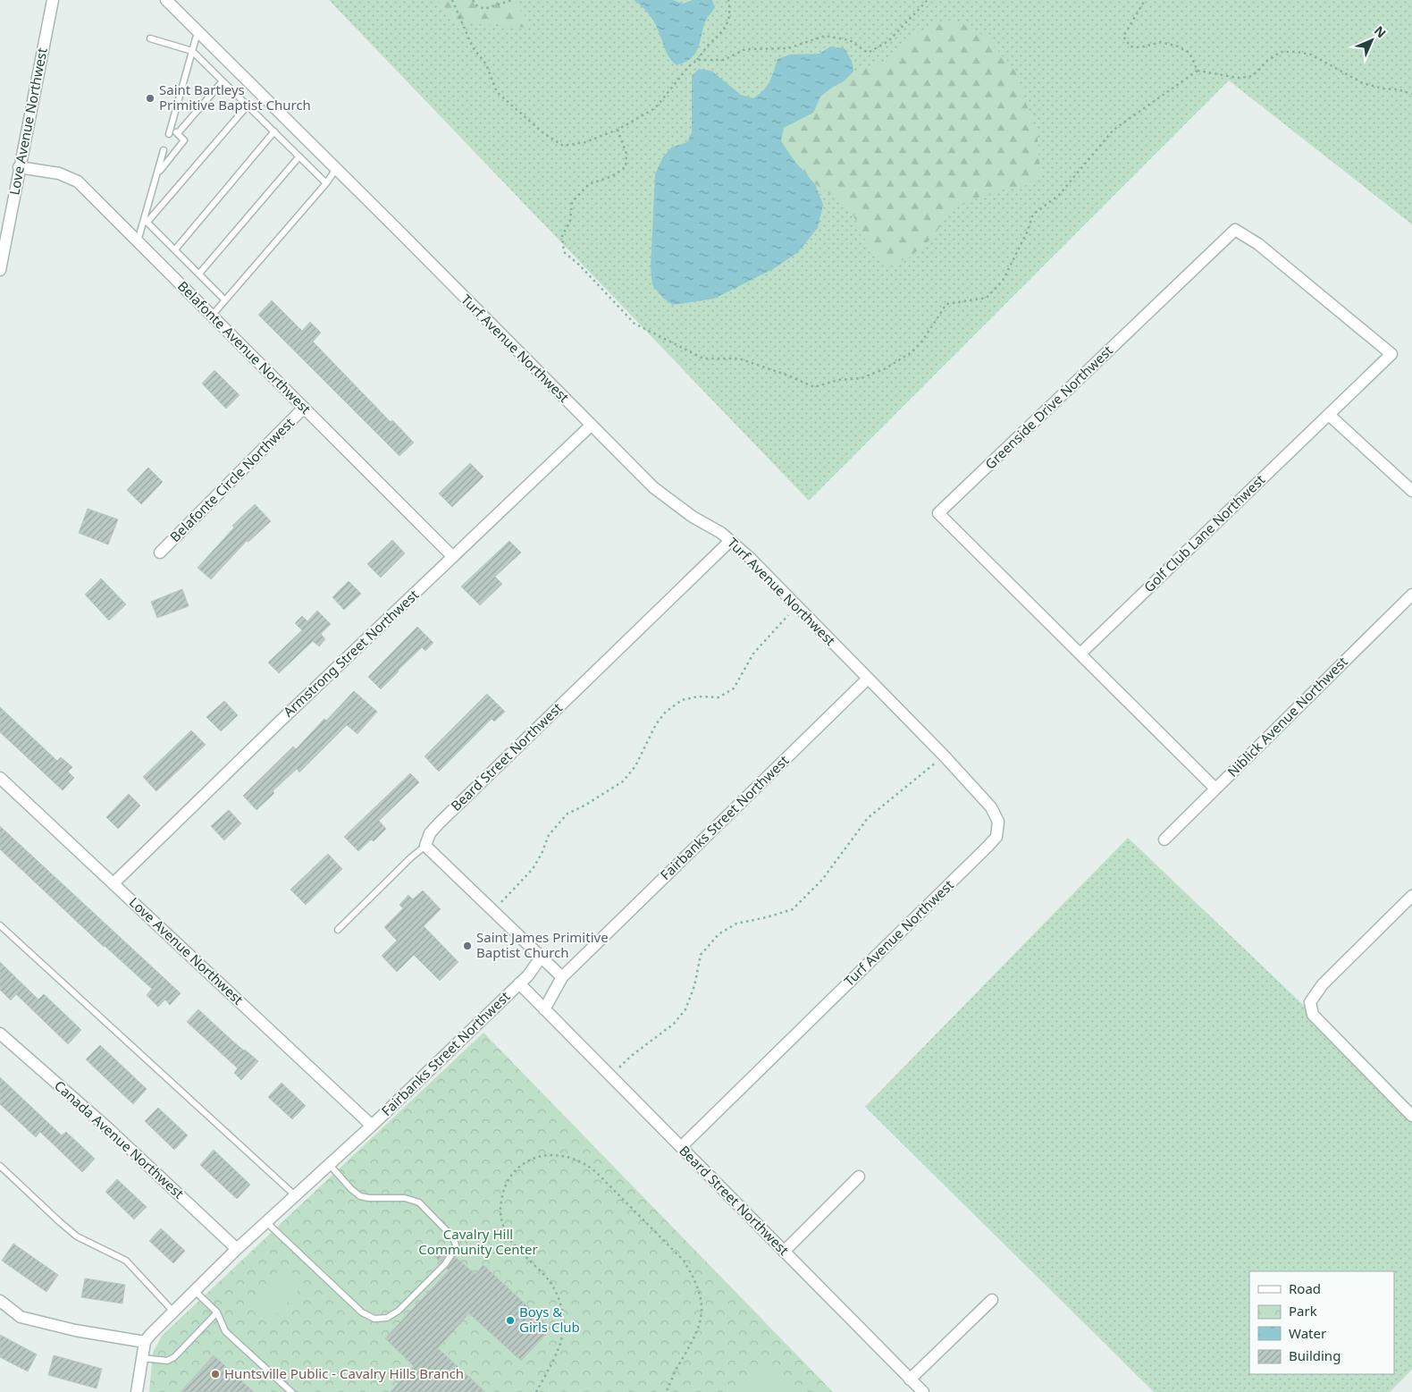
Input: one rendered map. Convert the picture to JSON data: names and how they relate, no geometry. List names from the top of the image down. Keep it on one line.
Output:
{"streets":{"street":["Love Avenue Northwest","Belafonte Avenue Northwest","Turf Avenue Northwest","Greenside Drive Northwest","Belafonte Circle Northwest","Golf Club Lane Northwest","Armstrong Street Northwest","Niblick Avenue Northwest","Beard Street Northwest","Fairbanks Street Northwest","Canada Avenue Northwest"]},"crossings":[["Love Avenue Northwest","Belafonte Avenue Northwest"],["Love Avenue Northwest","Armstrong Street Northwest"],["Love Avenue Northwest","Fairbanks Street Northwest"],["Belafonte Avenue Northwest","Belafonte Circle Northwest"],["Belafonte Avenue Northwest","Armstrong Street Northwest"],["Turf Avenue Northwest","Armstrong Street Northwest"],["Turf Avenue Northwest","Beard Street Northwest"],["Turf Avenue Northwest","Fairbanks Street Northwest"],["Greenside Drive Northwest","Golf Club Lane Northwest"],["Greenside Drive Northwest","Niblick Avenue Northwest"],["Beard Street Northwest","Fairbanks Street Northwest"],["Fairbanks Street Northwest","Canada Avenue Northwest"]],"parks":["Cavalry Hill Community Center"],"places":["Saint Bartleys Primitive Baptist Church","Saint James Primitive Baptist Church","Boys & Girls Club","Huntsville Public - Cavalry Hills Branch"],"legend":["Road","Park","Water","Building"],"north":"top right"}
